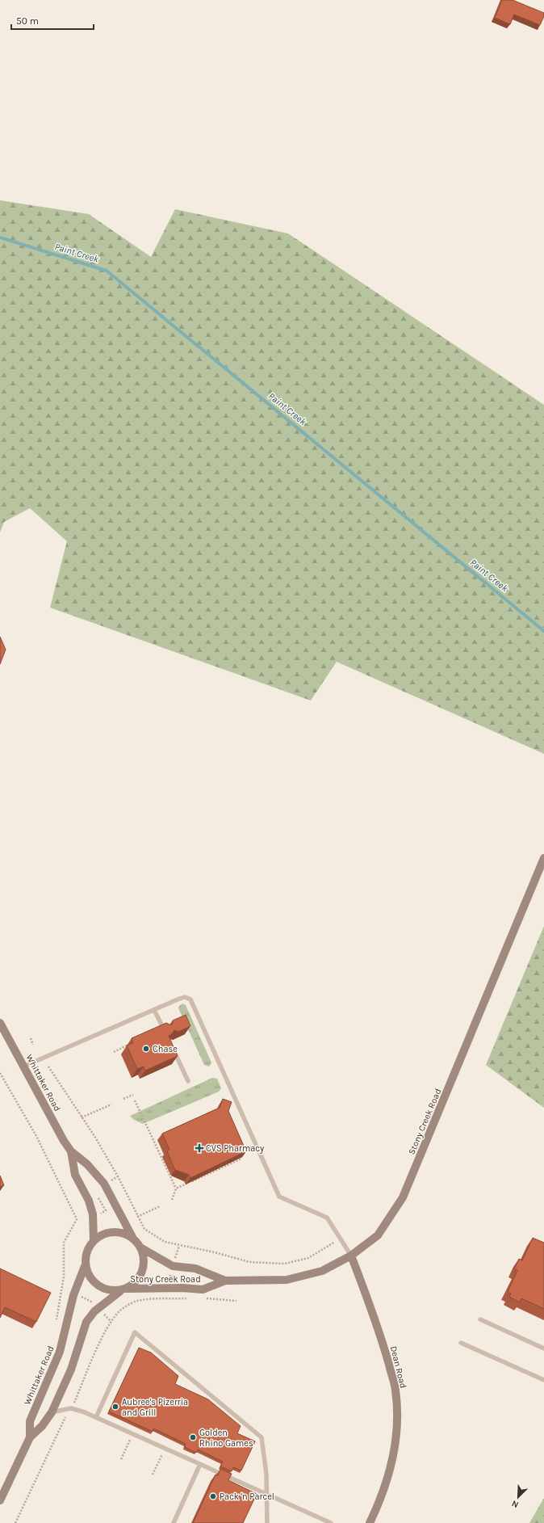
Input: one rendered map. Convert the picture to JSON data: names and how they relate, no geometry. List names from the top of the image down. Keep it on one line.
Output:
{"streets":{"main road":["Whittaker Road","Stony Creek Road","Dean Road"]},"crossings":[["Whittaker Road","Stony Creek Road"],["Stony Creek Road","Dean Road"]],"water":["Paint Creek"],"places":{"other":["Chase","Aubree's Pizerria and Grill","Golden Rhino Games","Pack 'n Parcel"],"health":["CVS Pharmacy"]},"scale_bar":"50 m","north":"bottom left"}
